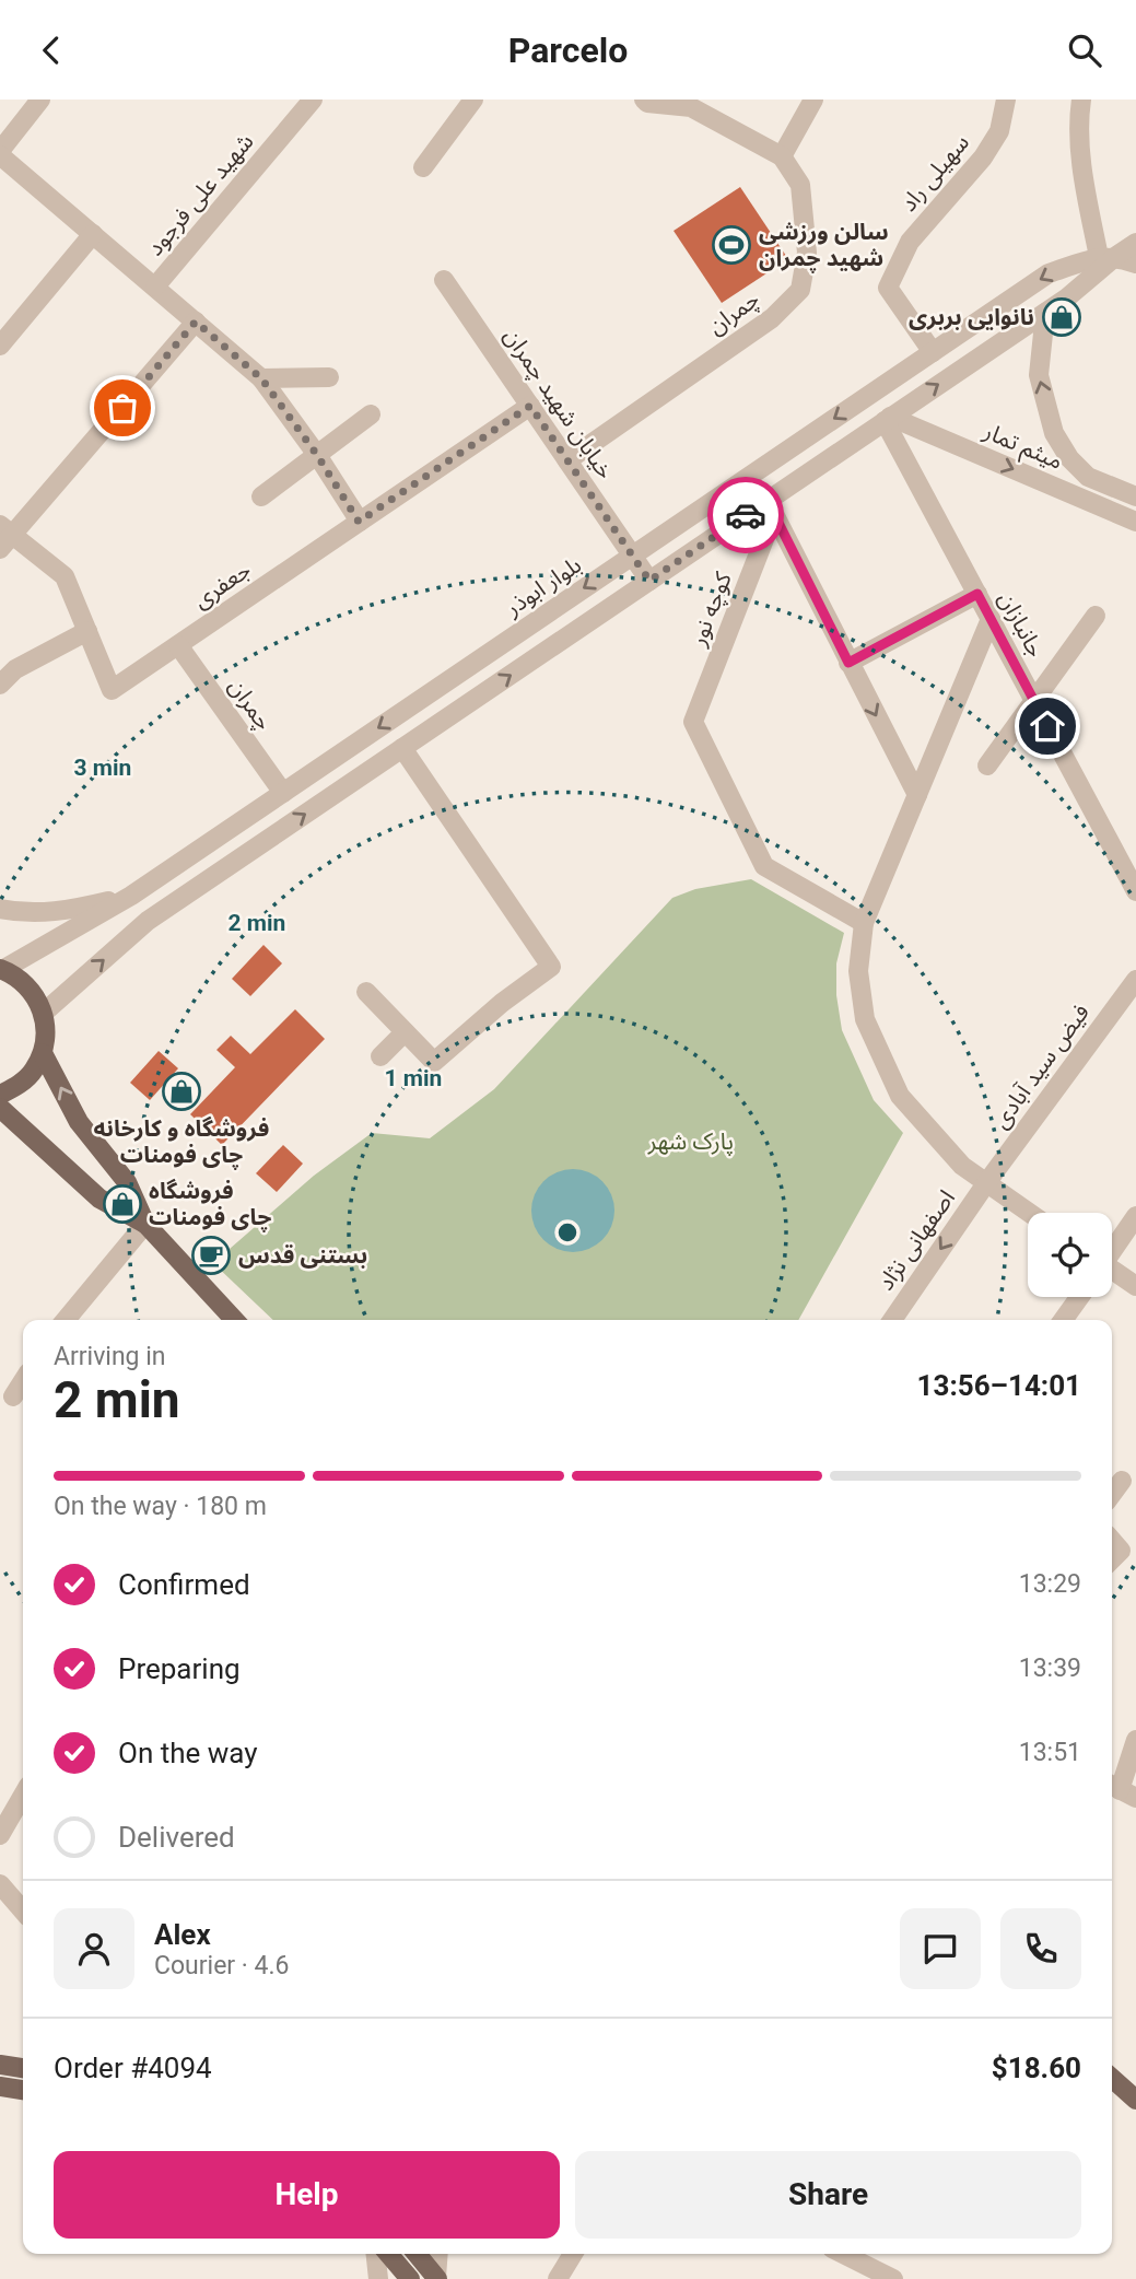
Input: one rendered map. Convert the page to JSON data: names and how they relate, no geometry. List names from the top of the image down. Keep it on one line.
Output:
{"streets":{"street":["سهیلی راد","شهید علی فرجود","چمران","خیابان شهید چمران","میثم تمار","جعفری","بلوار ابوذر","کوچه نور","جانبازان","فیض سید آبادی","اصفهانی نژاد"]},"crossings":[["سهیلی راد","بلوار ابوذر"],["چمران","خیابان شهید چمران"],["چمران","جعفری"],["چمران","بلوار ابوذر"],["خیابان شهید چمران","جعفری"],["خیابان شهید چمران","بلوار ابوذر"],["میثم تمار","بلوار ابوذر"],["میثم تمار","جانبازان"],["بلوار ابوذر","کوچه نور"],["بلوار ابوذر","جانبازان"],["فیض سید آبادی","اصفهانی نژاد"]],"one_way":["اصفهانی نژاد"],"parks":["پارک شهر"],"places":{"sports":["سالن ورزشی شهید چمران"],"shop":["نانوایی بربری","فروشگاه و کارخانه چای فومنات","فروشگاه چای فومنات"],"cafe":["بستنی قدس"]},"page":{"header":"Parcelo","heading":["2 min","Arriving in","13:56–14:01"],"panel":["Alex","Courier · 4.6","Order #4094","$18.60"],"bar":"On the way · 180 m","list":[["Confirmed","13:29"],["Preparing","13:39"],["On the way","13:51"],"Delivered"],"buttons":["Help","Share"]},"rings":["3 min","2 min","1 min"]}
